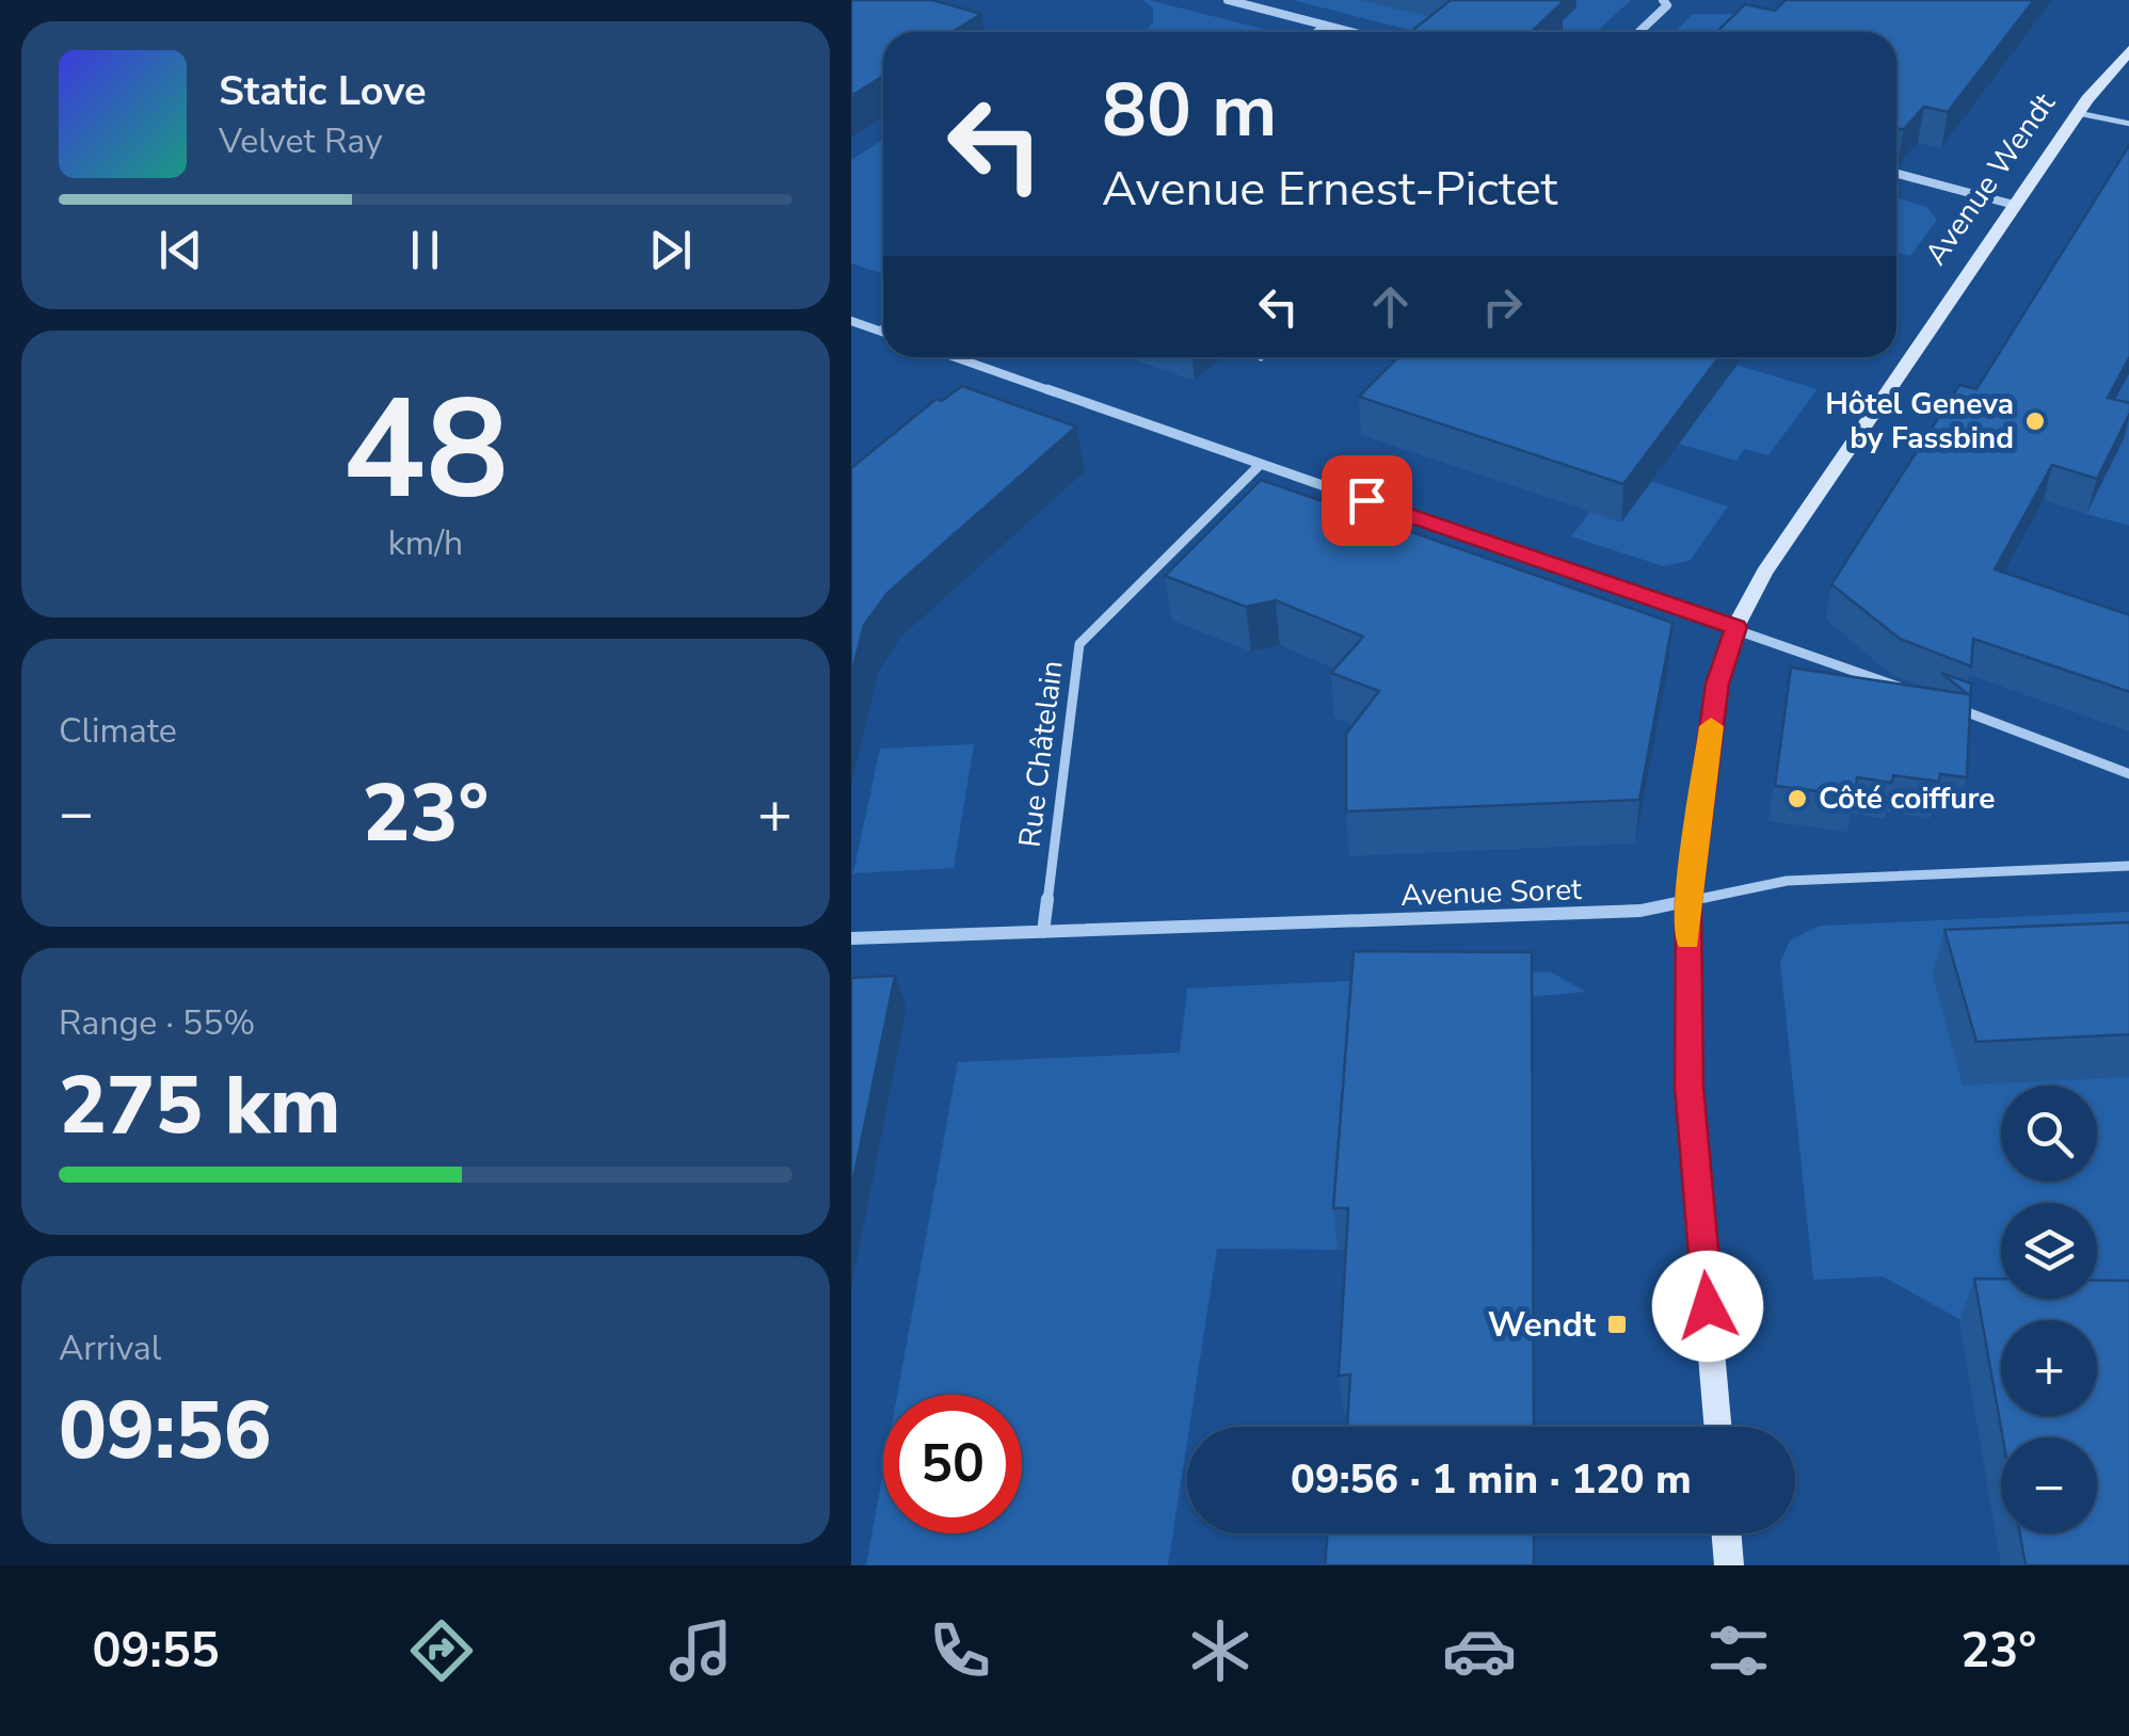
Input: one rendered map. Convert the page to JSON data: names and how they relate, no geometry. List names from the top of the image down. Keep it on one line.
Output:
{"streets":{"main road":["Avenue Wendt"],"street":["Rue Châtelain","Avenue Soret"]},"crossings":[["Avenue Wendt","Avenue Soret"],["Rue Châtelain","Avenue Soret"]],"places":{"other":["Hôtel Geneva by Fassbind","Côté coiffure"],"transit":["Wendt"]},"page":{"turn":["80 m","Avenue Ernest-Pictet"],"song":["Static Love","Velvet Ray"],"tile":[["48","km/h"],"Climate",["Range · 55%","275 km"],["Arrival","09:56"]],"heat":["−","23°","+"],"map_buttons":["+","−"],"limit":"50","trip":"09:56 · 1 min · 120 m","tabs":["09:55","23°"]}}
